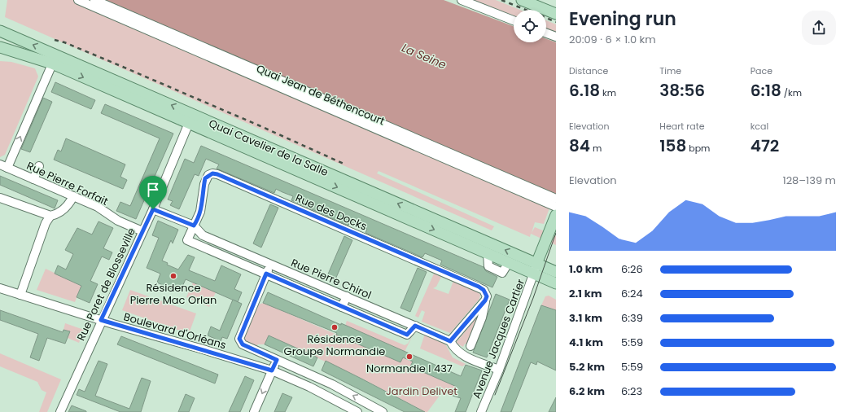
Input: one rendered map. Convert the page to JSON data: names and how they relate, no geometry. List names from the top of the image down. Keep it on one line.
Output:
{"streets":{"main road":["Quai Cavelier de la Salle"],"street":["Quai Jean de Béthencourt","Rue Pierre Forfait","Rue des Docks","Rue Pierre Chirol","Rue Poret de Blosseville","Boulevard d'Orléans","Avenue Jacques Cartier"]},"crossings":[["Quai Cavelier de la Salle","Rue Poret de Blosseville"],["Quai Cavelier de la Salle","Avenue Jacques Cartier"],["Rue Pierre Forfait","Rue Poret de Blosseville"],["Rue des Docks","Rue Pierre Chirol"],["Rue Pierre Chirol","Rue Poret de Blosseville"],["Rue Pierre Chirol","Avenue Jacques Cartier"],["Rue Poret de Blosseville","Boulevard d'Orléans"]],"water":["La Seine"],"parks":["Jardin Delivet"],"places":["Résidence Pierre Mac Orlan","Résidence Groupe Normandie","Normandie I 437"],"page":{"heading":["Evening run","20:09 · 6 × 1.0 km"],"stats":[["Distance","6.18 km"],["Time","38:56"],["Pace","6:18 /km"],["Elevation","84 m"],["Heart rate","158 bpm"],["kcal","472"]],"chart":["Elevation","128–139 m"],"list":[{"name":"1.0 km","note":"6:26"},{"name":"2.1 km","note":"6:24"},{"name":"3.1 km","note":"6:39"},{"name":"4.1 km","note":"5:59"},{"name":"5.2 km","note":"5:59"},{"name":"6.2 km","note":"6:23"}]}}
